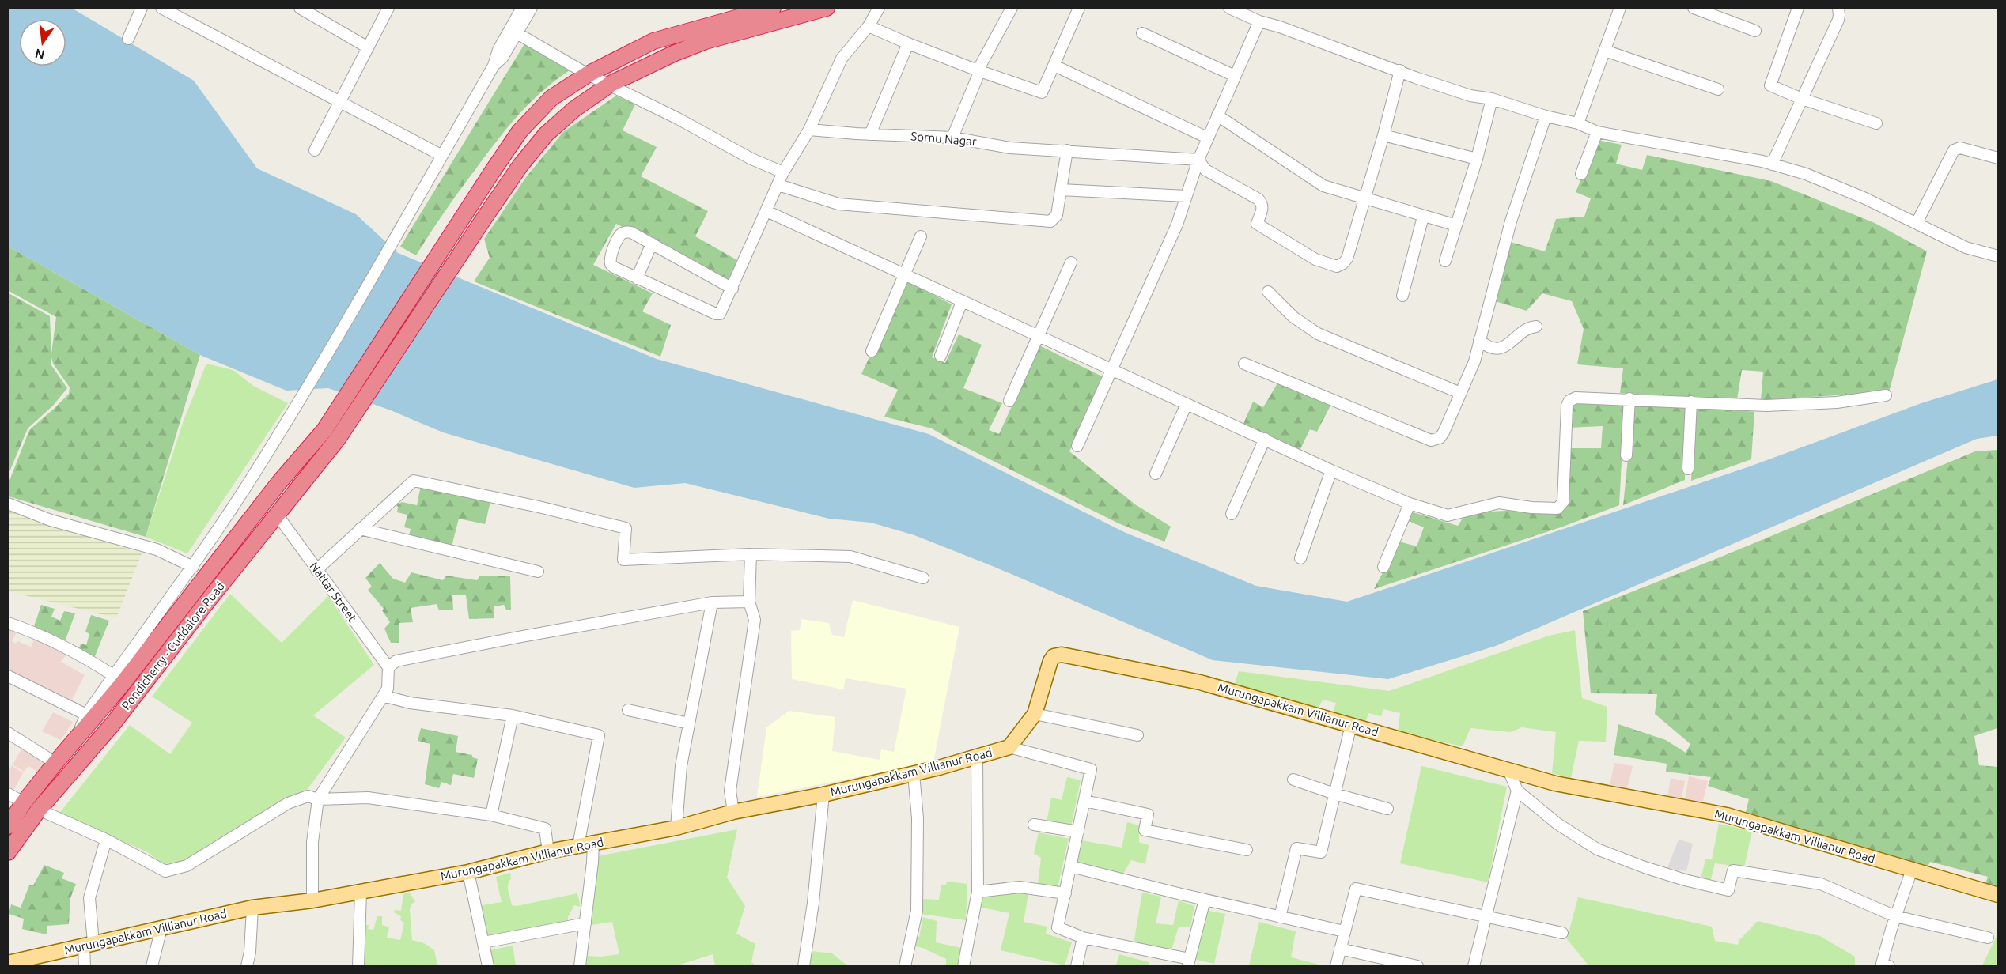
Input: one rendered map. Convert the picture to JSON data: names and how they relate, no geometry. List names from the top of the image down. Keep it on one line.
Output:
{"streets":{"highway":["Pondicherry - Cuddalore Road"],"main road":["Murungapakkam Villianur Road"],"street":["Sornu Nagar","Nattar Street"]},"crossings":[["Nattar Street","Pondicherry - Cuddalore Road"]],"north":"bottom"}
